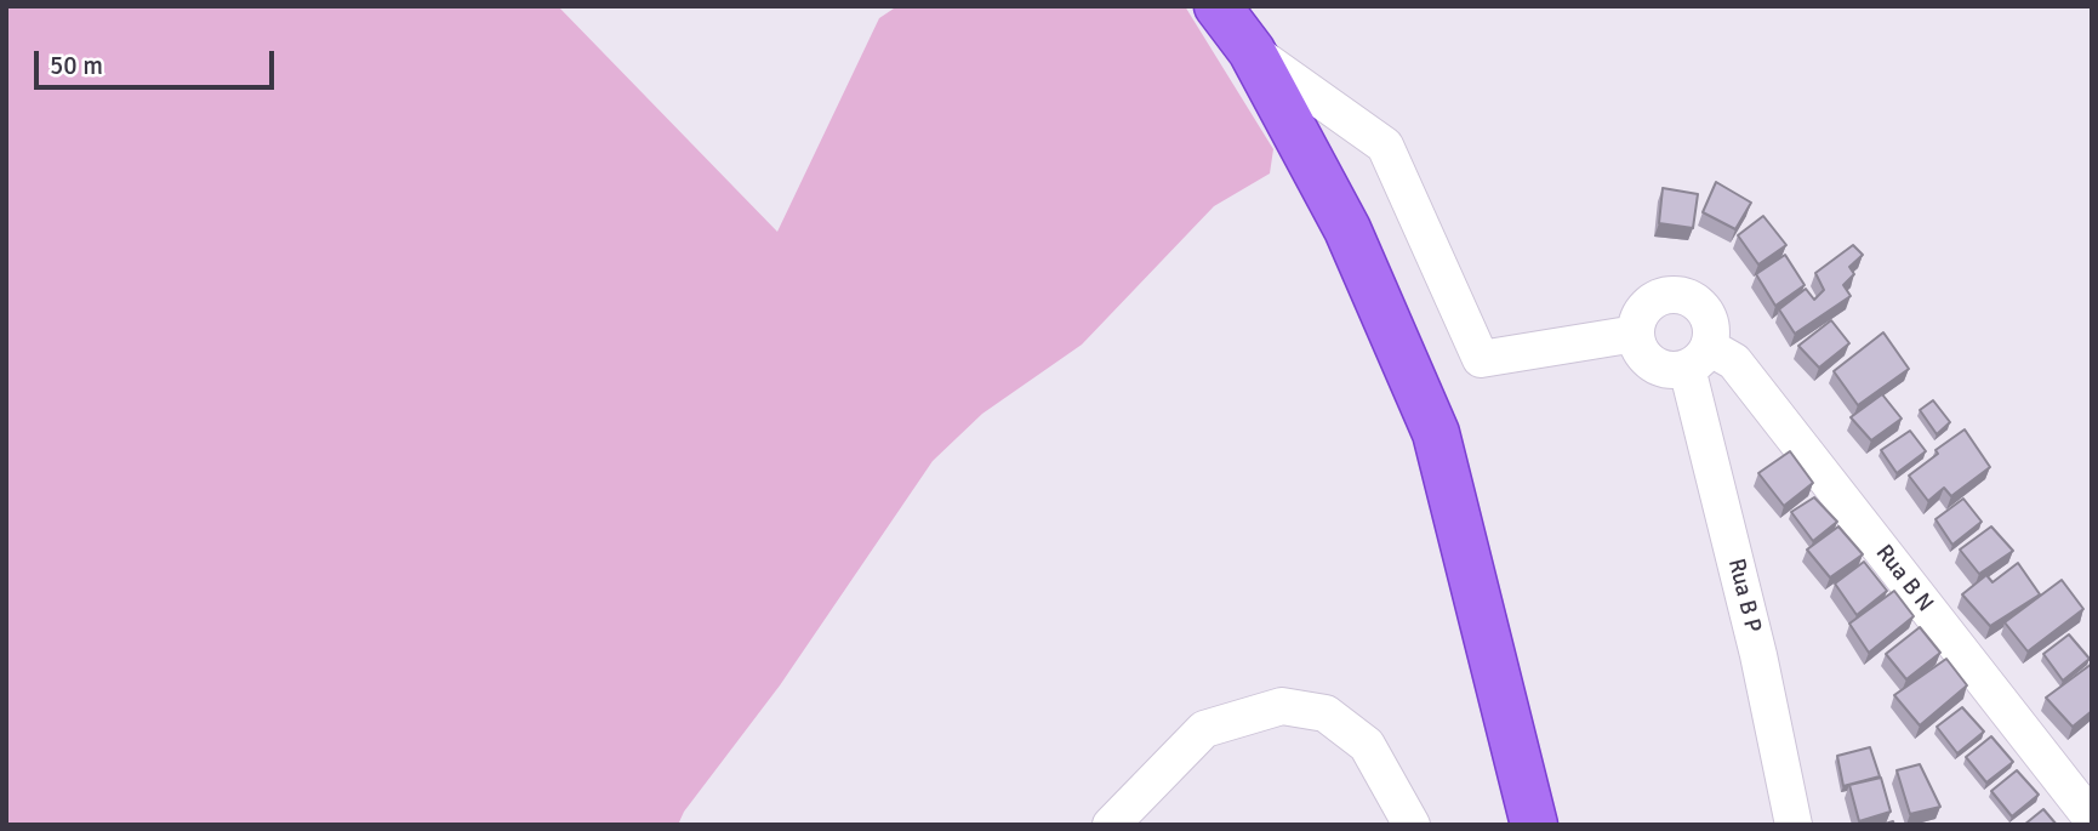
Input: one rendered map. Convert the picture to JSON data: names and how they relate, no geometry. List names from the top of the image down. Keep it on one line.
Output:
{"streets":{"street":["Rua B N","Rua B P"]},"crossings":[["Rua B N","Rua B P"]],"scale_bar":"50 m"}
